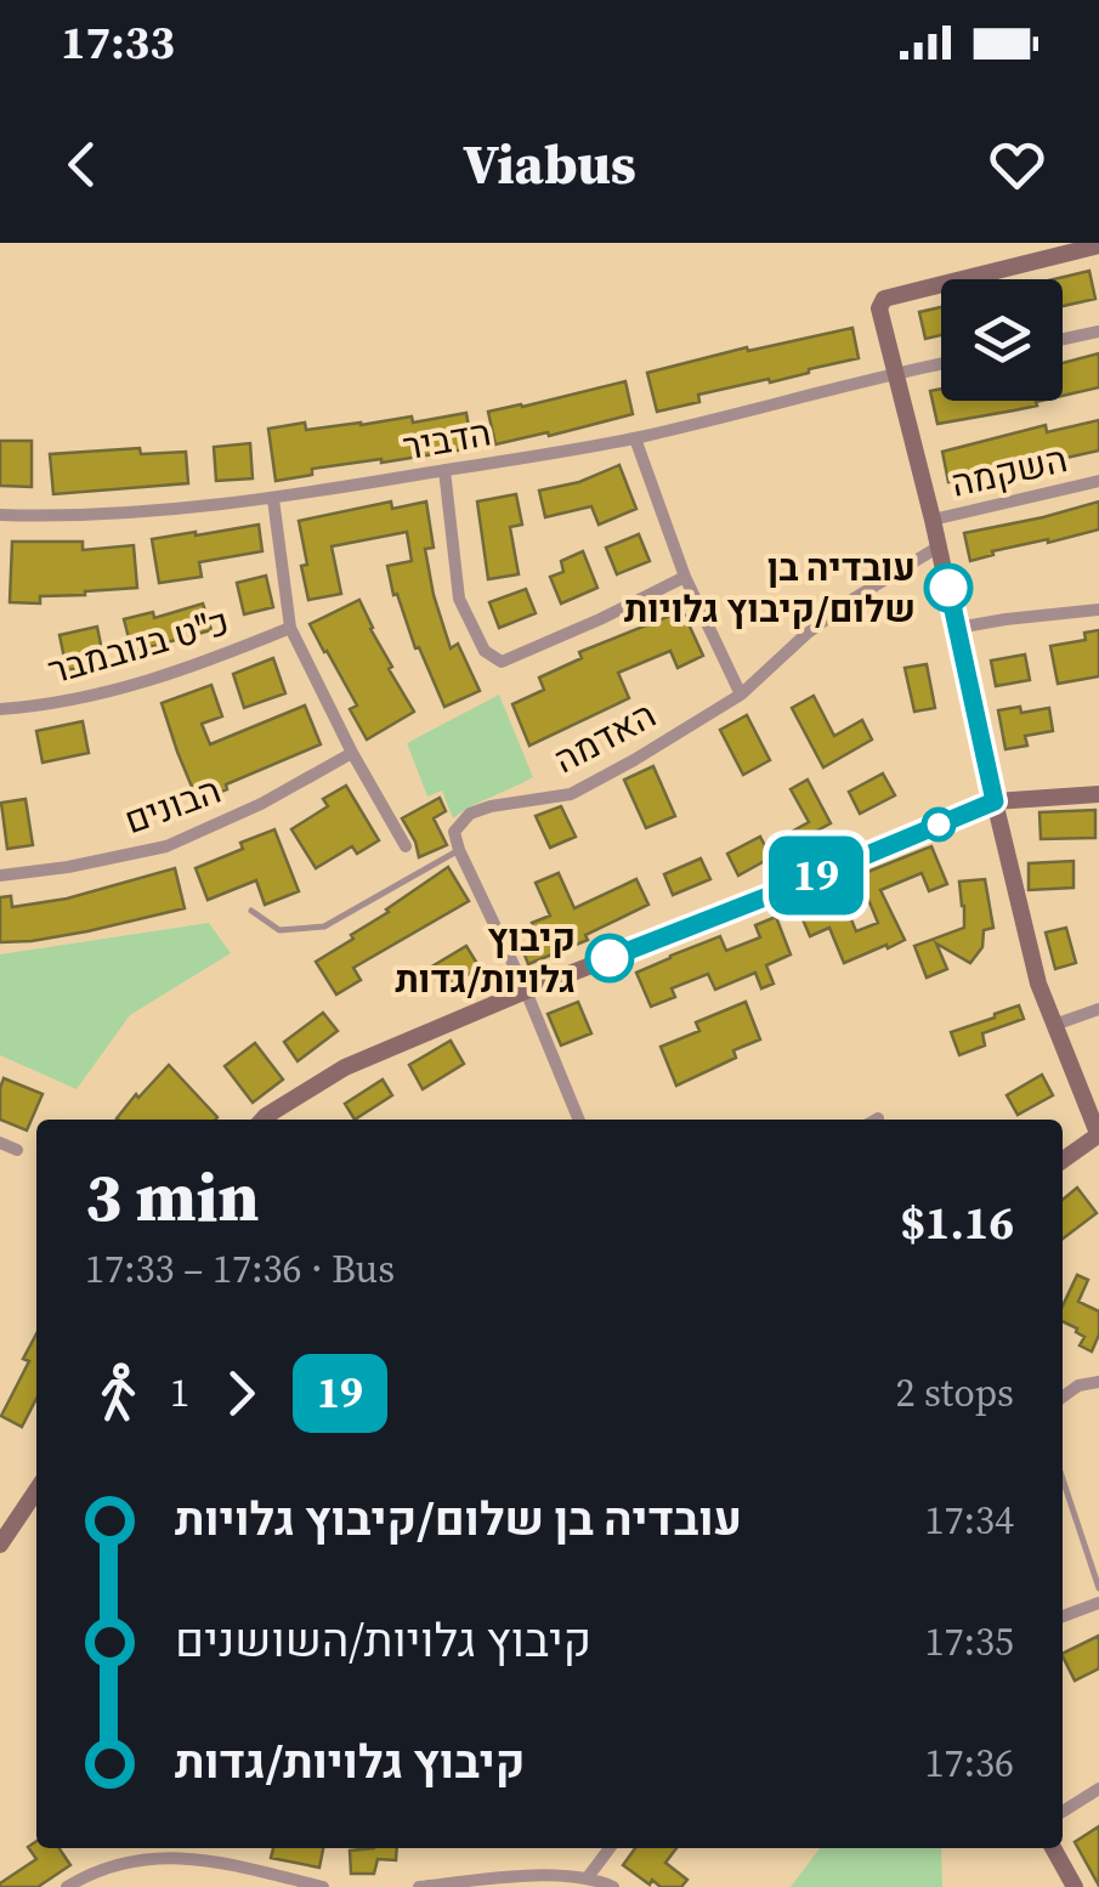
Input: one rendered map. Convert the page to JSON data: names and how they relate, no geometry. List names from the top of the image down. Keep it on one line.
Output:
{"streets":{"street":["הדביר","השקמה","כ\"ט בנובמבר","האדמה","הבונים"]},"places":["עובדיה בן שלום/קיבוץ גלויות","קיבוץ גלויות/גדות"],"lines":["bus line 19"],"page":{"status":"17:33","header":"Viabus","on_map":"19","heading":["3 min","17:33 – 17:36 · Bus","$1.16"],"legs":["1","19","2 stops"],"list":[{"name":"עובדיה בן שלום/קיבוץ גלויות","value":"17:34"},{"name":"קיבוץ גלויות/השושנים","value":"17:35"},{"name":"קיבוץ גלויות/גדות","value":"17:36"}]}}
